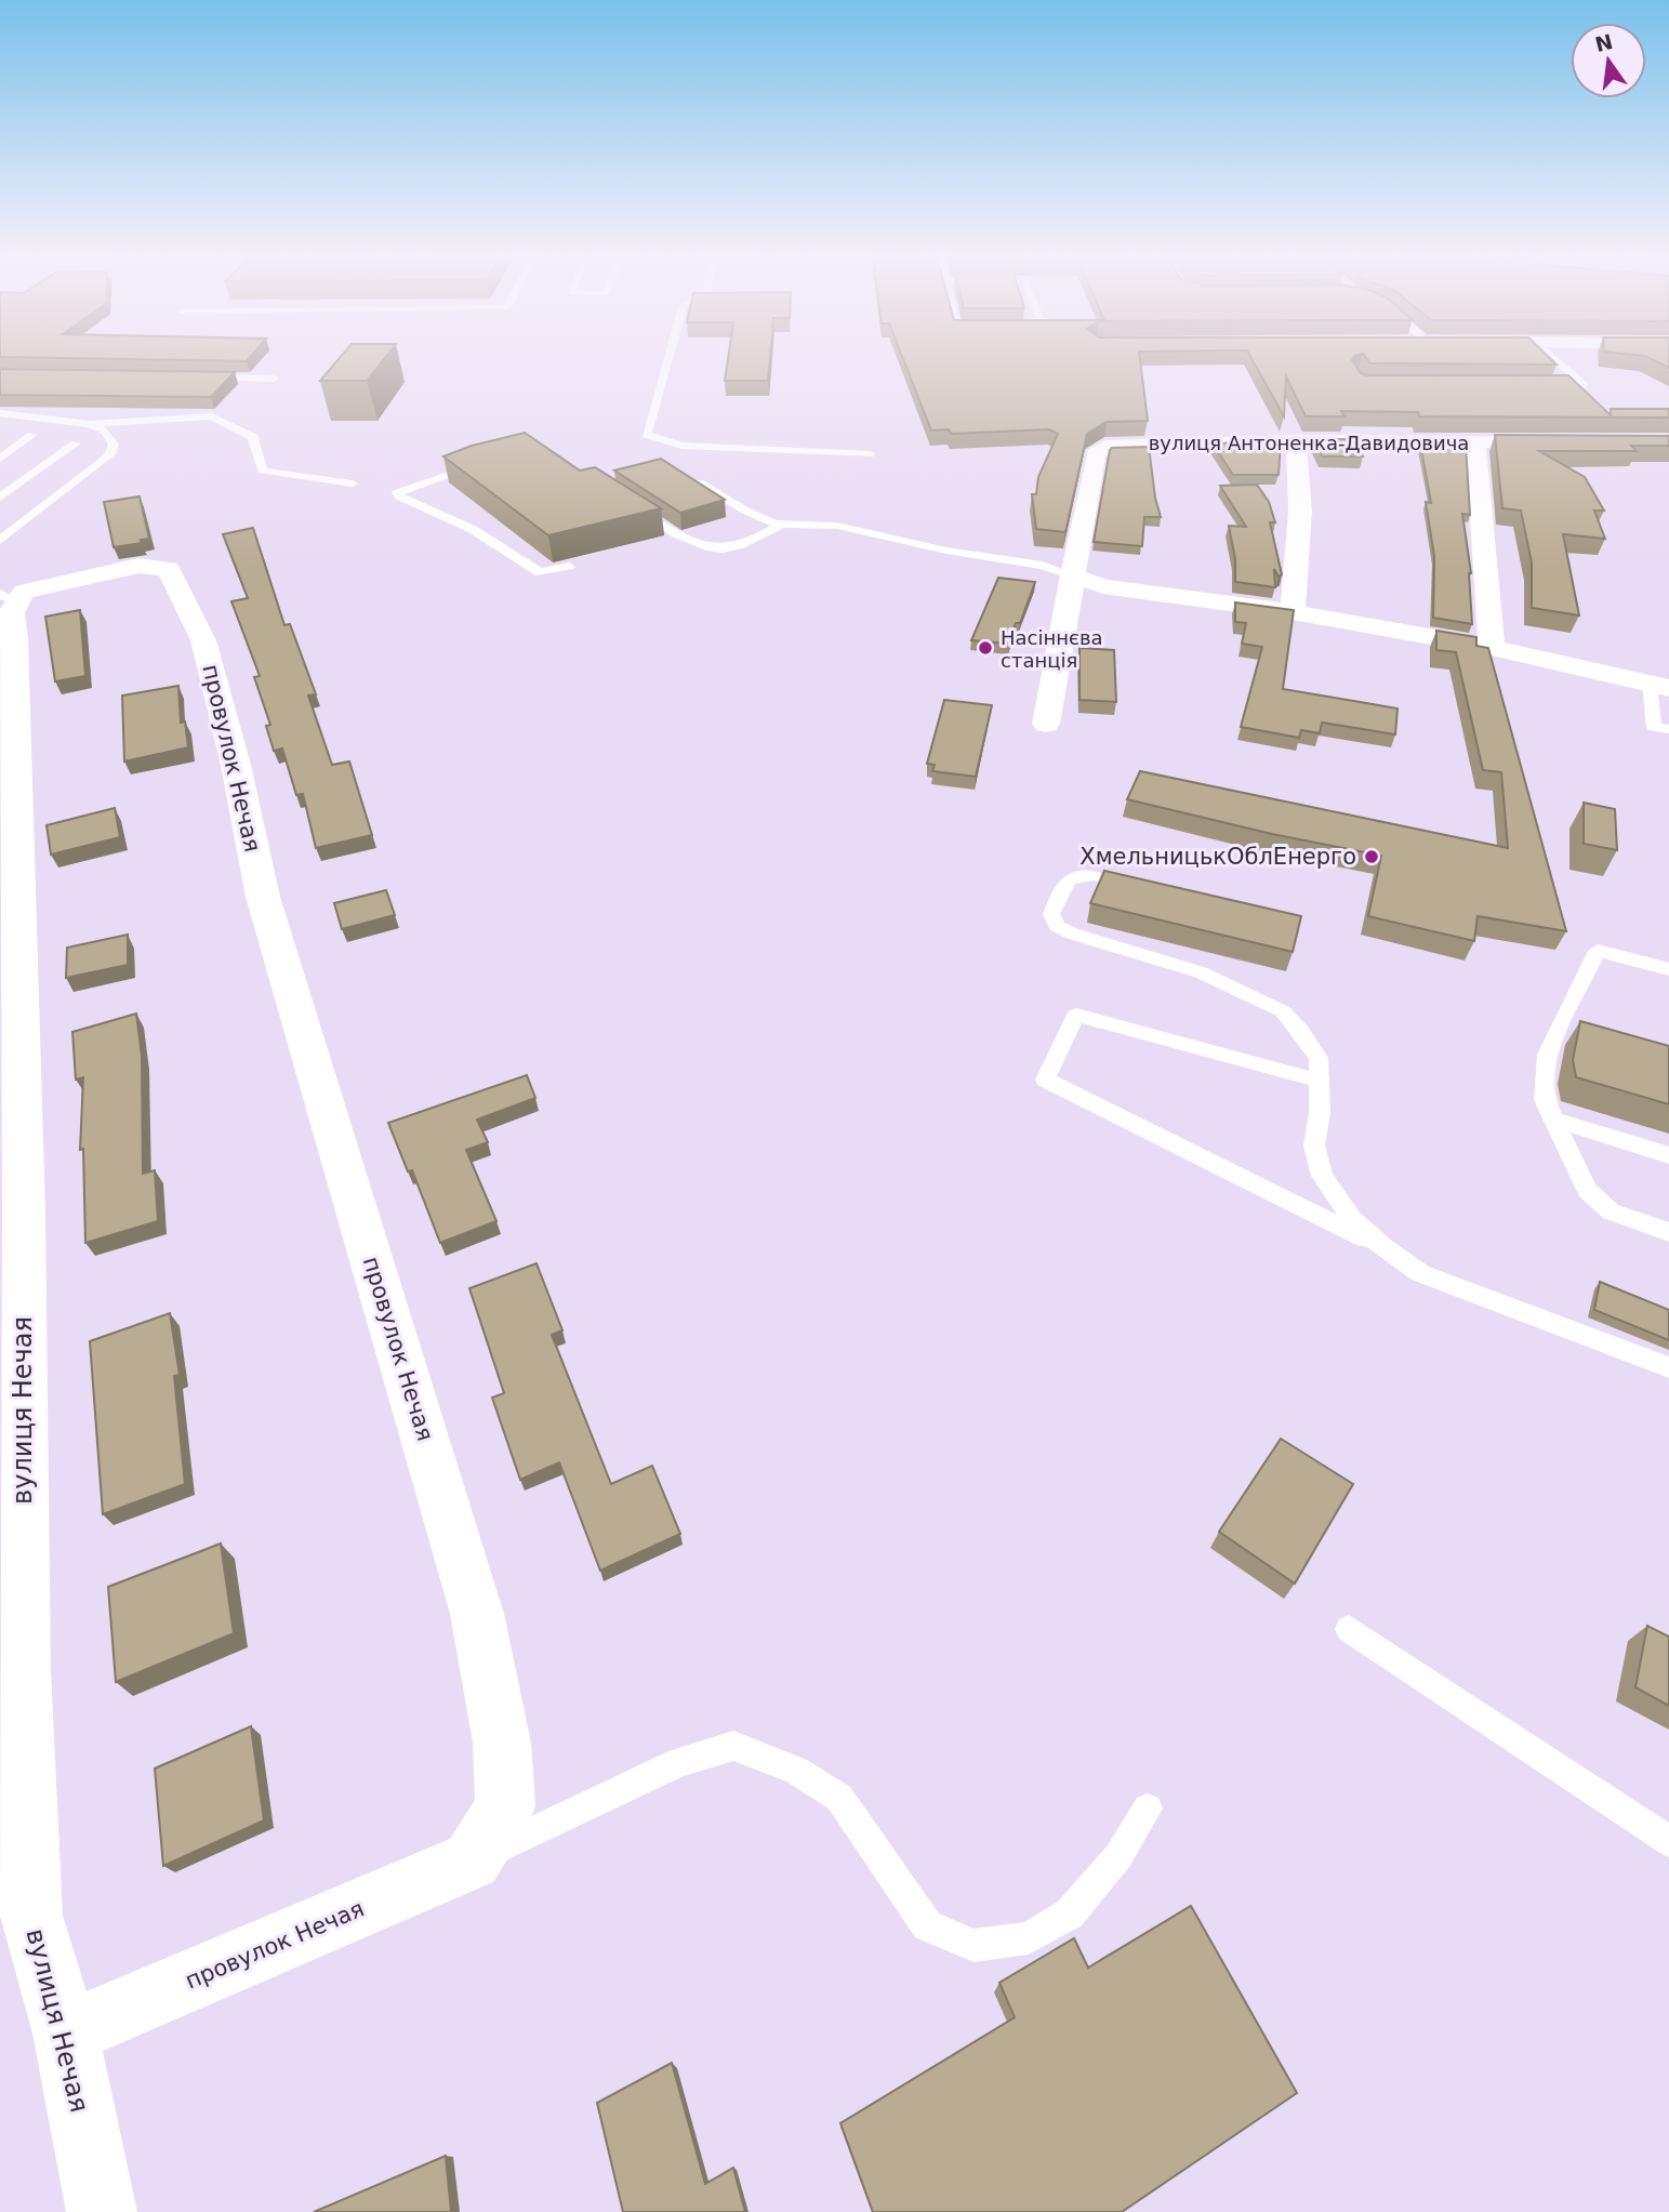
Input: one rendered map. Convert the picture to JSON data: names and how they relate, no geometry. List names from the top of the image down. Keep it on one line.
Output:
{"streets":{"street":["вулиця Антоненка-Давидовича","провулок Нечая","вулиця Нечая"]},"crossings":[["провулок Нечая","вулиця Нечая"]],"places":["Насіннєва станція","ХмельницькОблЕнерго"],"north":"top"}
